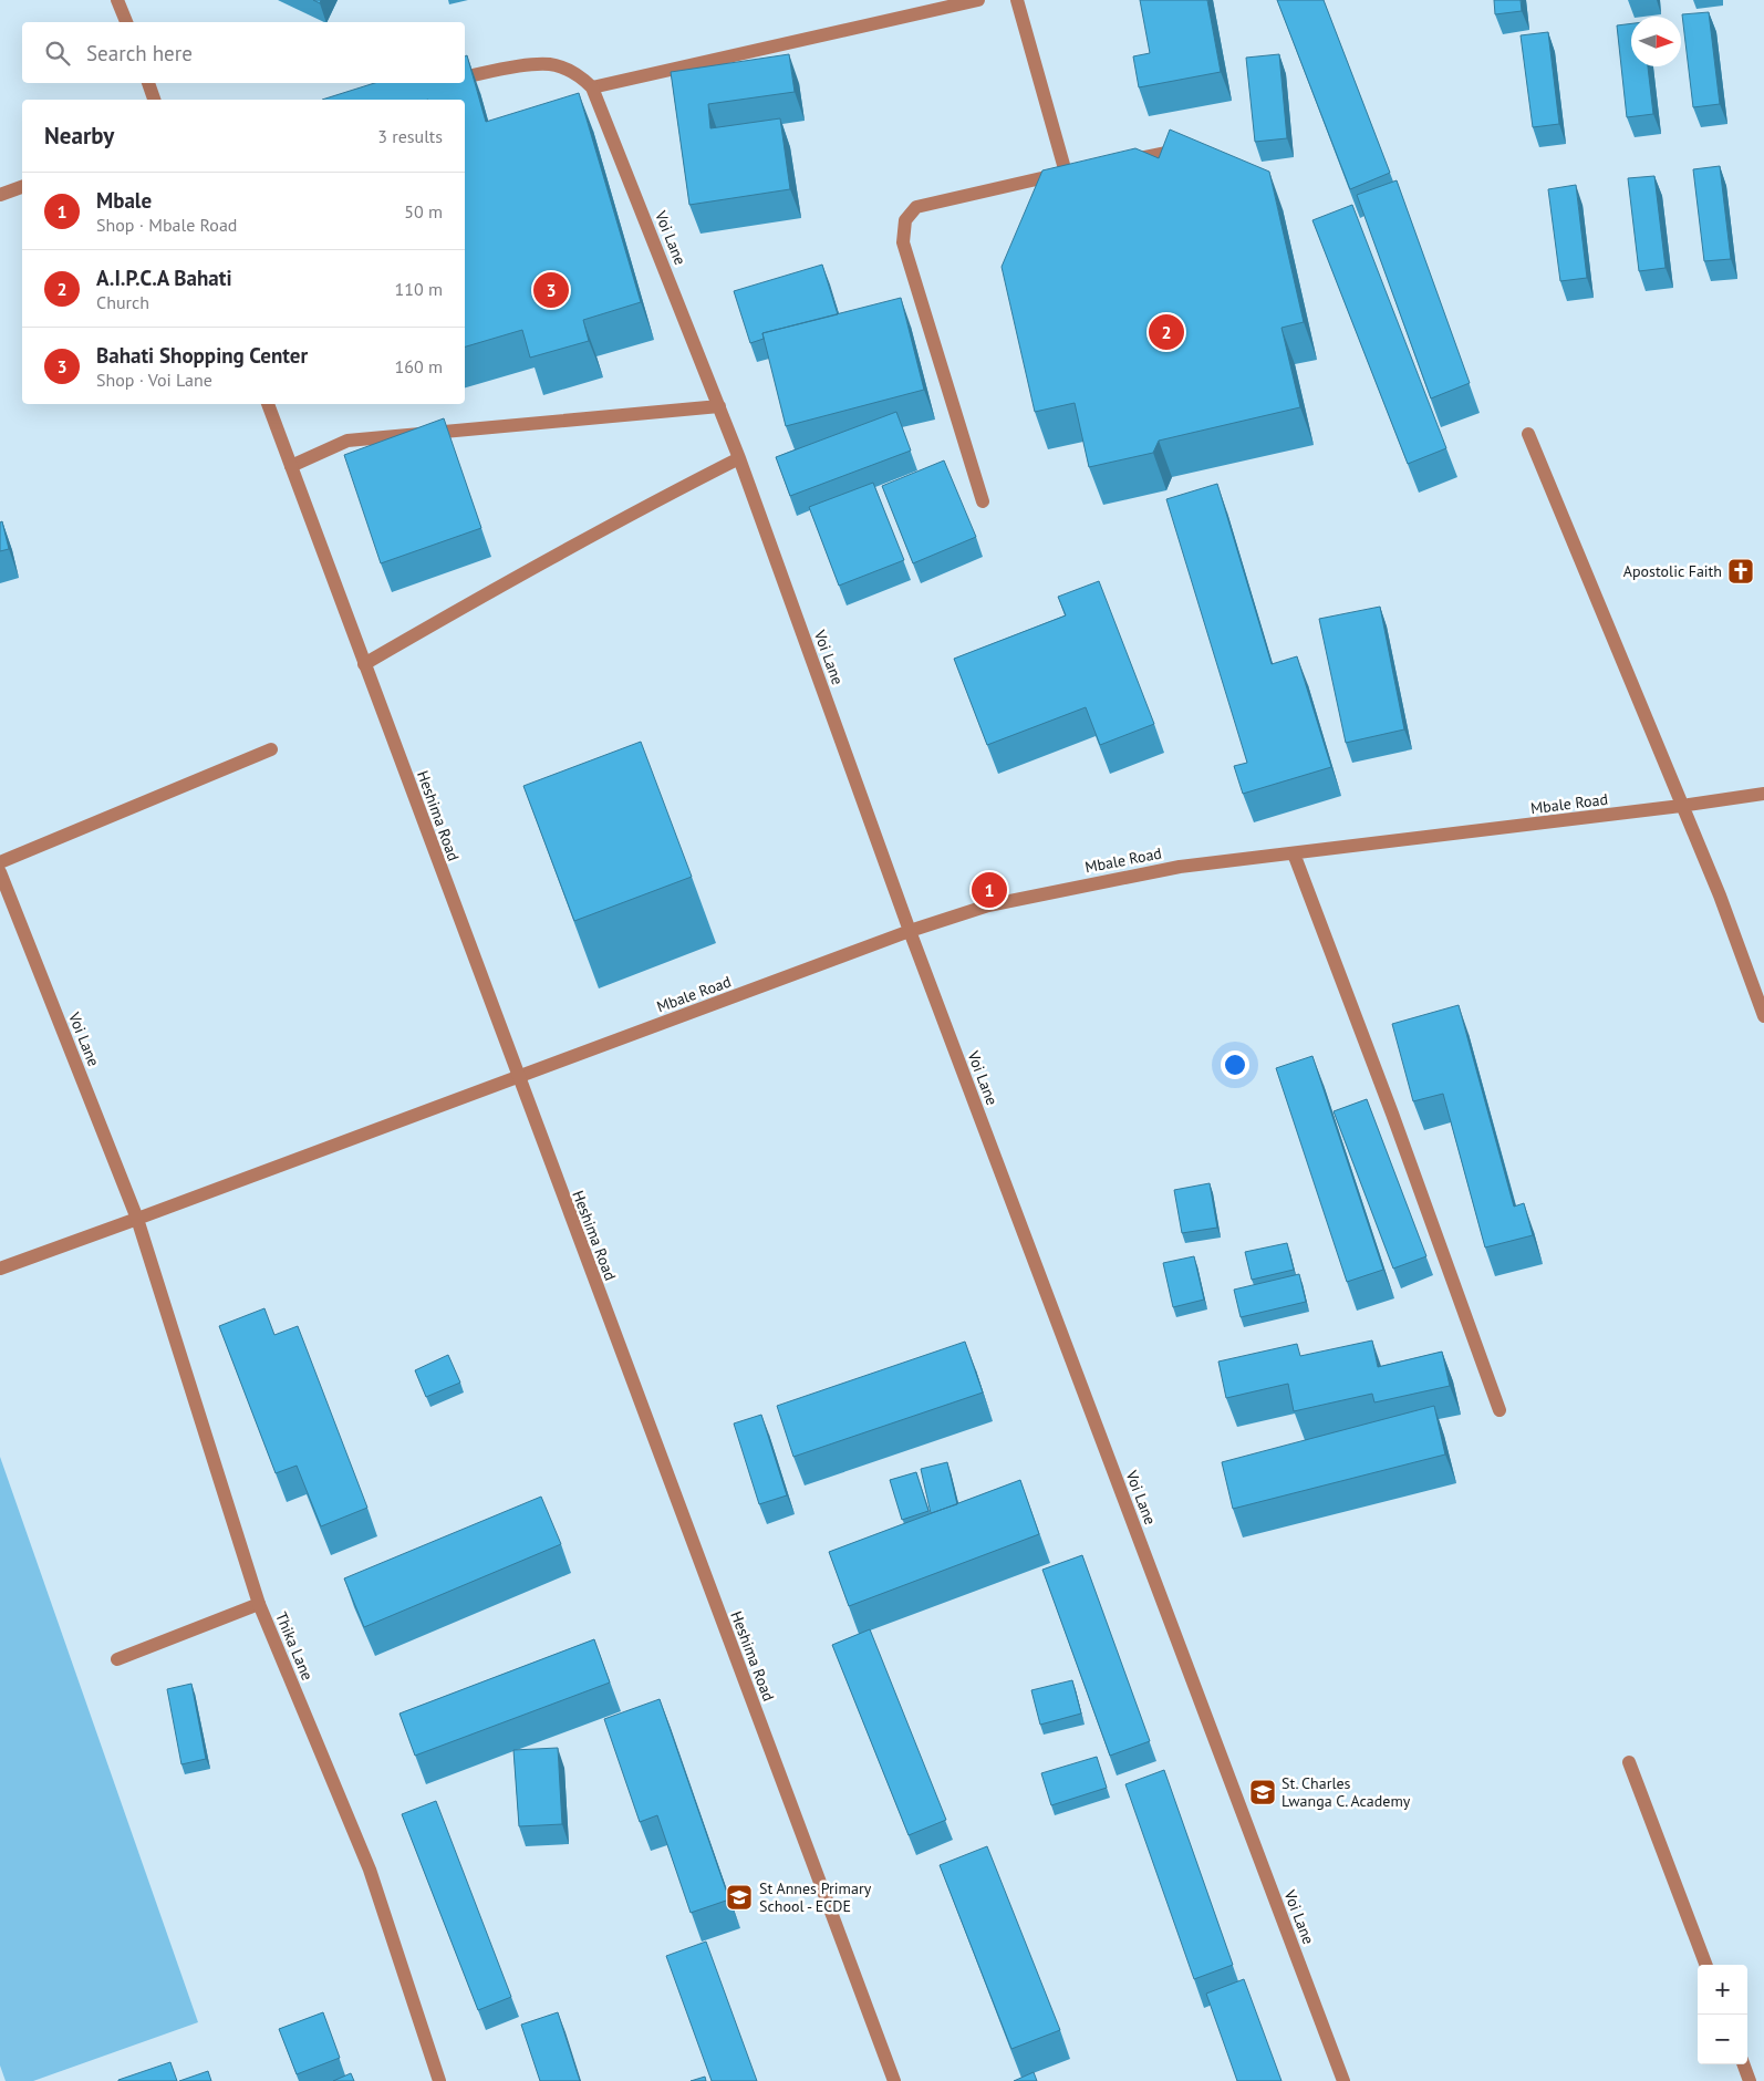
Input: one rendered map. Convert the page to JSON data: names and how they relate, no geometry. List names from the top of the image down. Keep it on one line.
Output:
{"streets":{"street":["Voi Lane","Mbale Road","Heshima Road","Thika Lane"]},"crossings":[["Voi Lane","Mbale Road"],["Voi Lane","Thika Lane"],["Mbale Road","Heshima Road"],["Mbale Road","Thika Lane"]],"places":{"church":["Apostolic Faith"],"school or university":["St. Charles Lwanga C. Academy","St Annes Primary School - ECDE"]},"north":"right","page":{"search":"Search here","heading":["Nearby","3 results"],"list":[{"mark":"1","name":"Mbale","note":"Shop · Mbale Road","value":"50 m"},{"mark":"2","name":"A.I.P.C.A Bahati","note":"Church","value":"110 m"},{"mark":"3","name":"Bahati Shopping Center","note":"Shop · Voi Lane","value":"160 m"}],"pins":["3","2","1"],"map_buttons":["+","−"]}}
